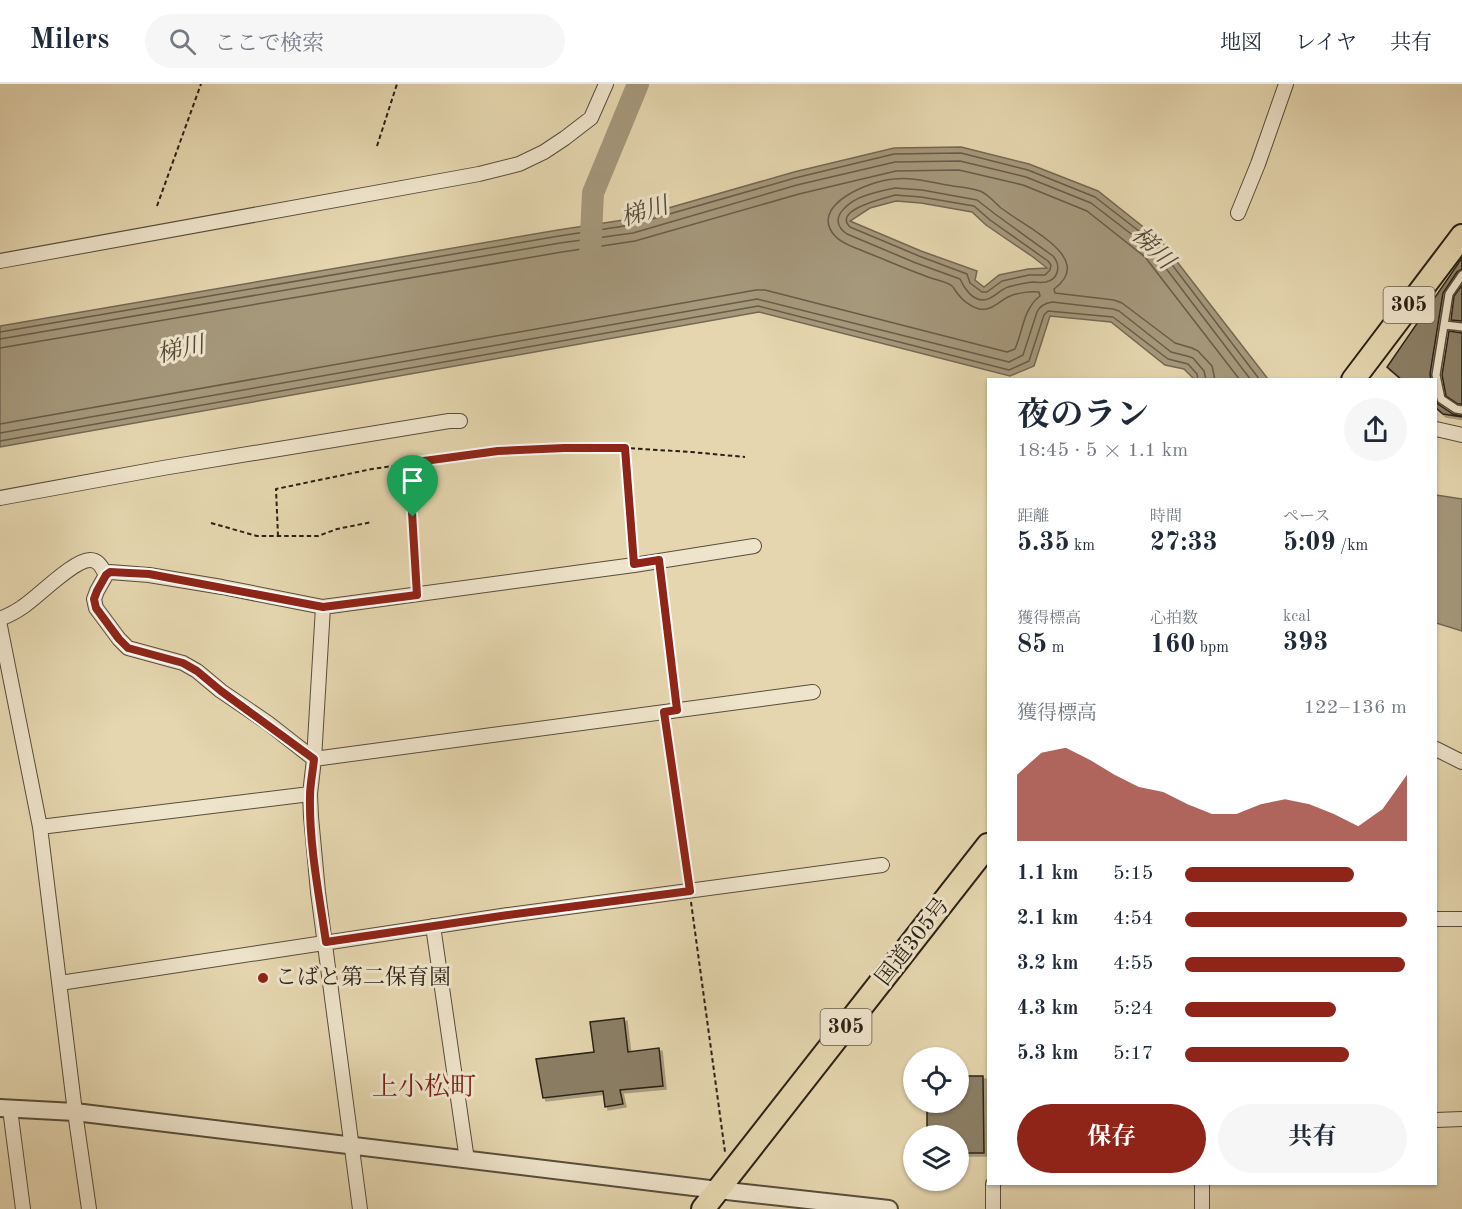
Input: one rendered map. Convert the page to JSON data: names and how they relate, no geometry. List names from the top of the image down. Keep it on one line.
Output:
{"streets":{"highway":["305","国道305号"]},"districts":["上小松町"],"water":["梯川"],"places":["こばと第二保育園"],"page":{"header":"Milers","search":"ここで検索","nav":["地図","レイヤ","共有"],"heading":["夜のラン","18:45 · 5 × 1.1 km"],"stats":[["距離","5.35 km"],["時間","27:33"],["ペース","5:09 /km"],["獲得標高","85 m"],["心拍数","160 bpm"],["kcal","393"]],"chart":["獲得標高","122–136 m"],"list":[{"name":"1.1 km","note":"5:15"},{"name":"2.1 km","note":"4:54"},{"name":"3.2 km","note":"4:55"},{"name":"4.3 km","note":"5:24"},{"name":"5.3 km","note":"5:17"}],"buttons":["保存","共有"]}}
